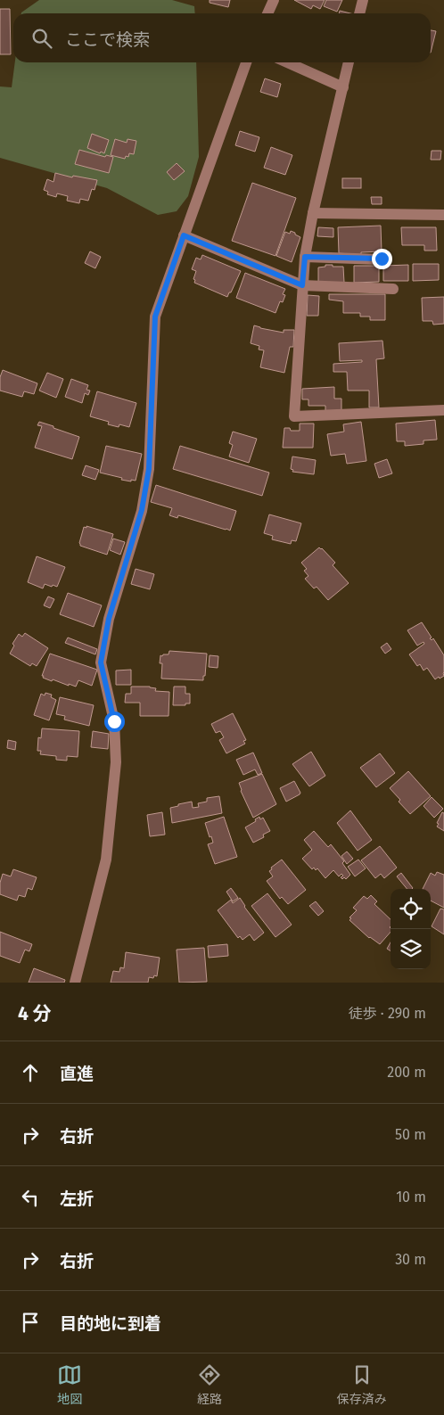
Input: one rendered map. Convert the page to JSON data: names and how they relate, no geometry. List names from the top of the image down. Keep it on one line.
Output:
{"page":{"search":"ここで検索","heading":["4 分","徒歩 · 290 m"],"list":[["直進","200 m"],["右折","50 m"],["左折","10 m"],["右折","30 m"],"目的地に到着"],"nav":["地図","経路","保存済み"]}}
